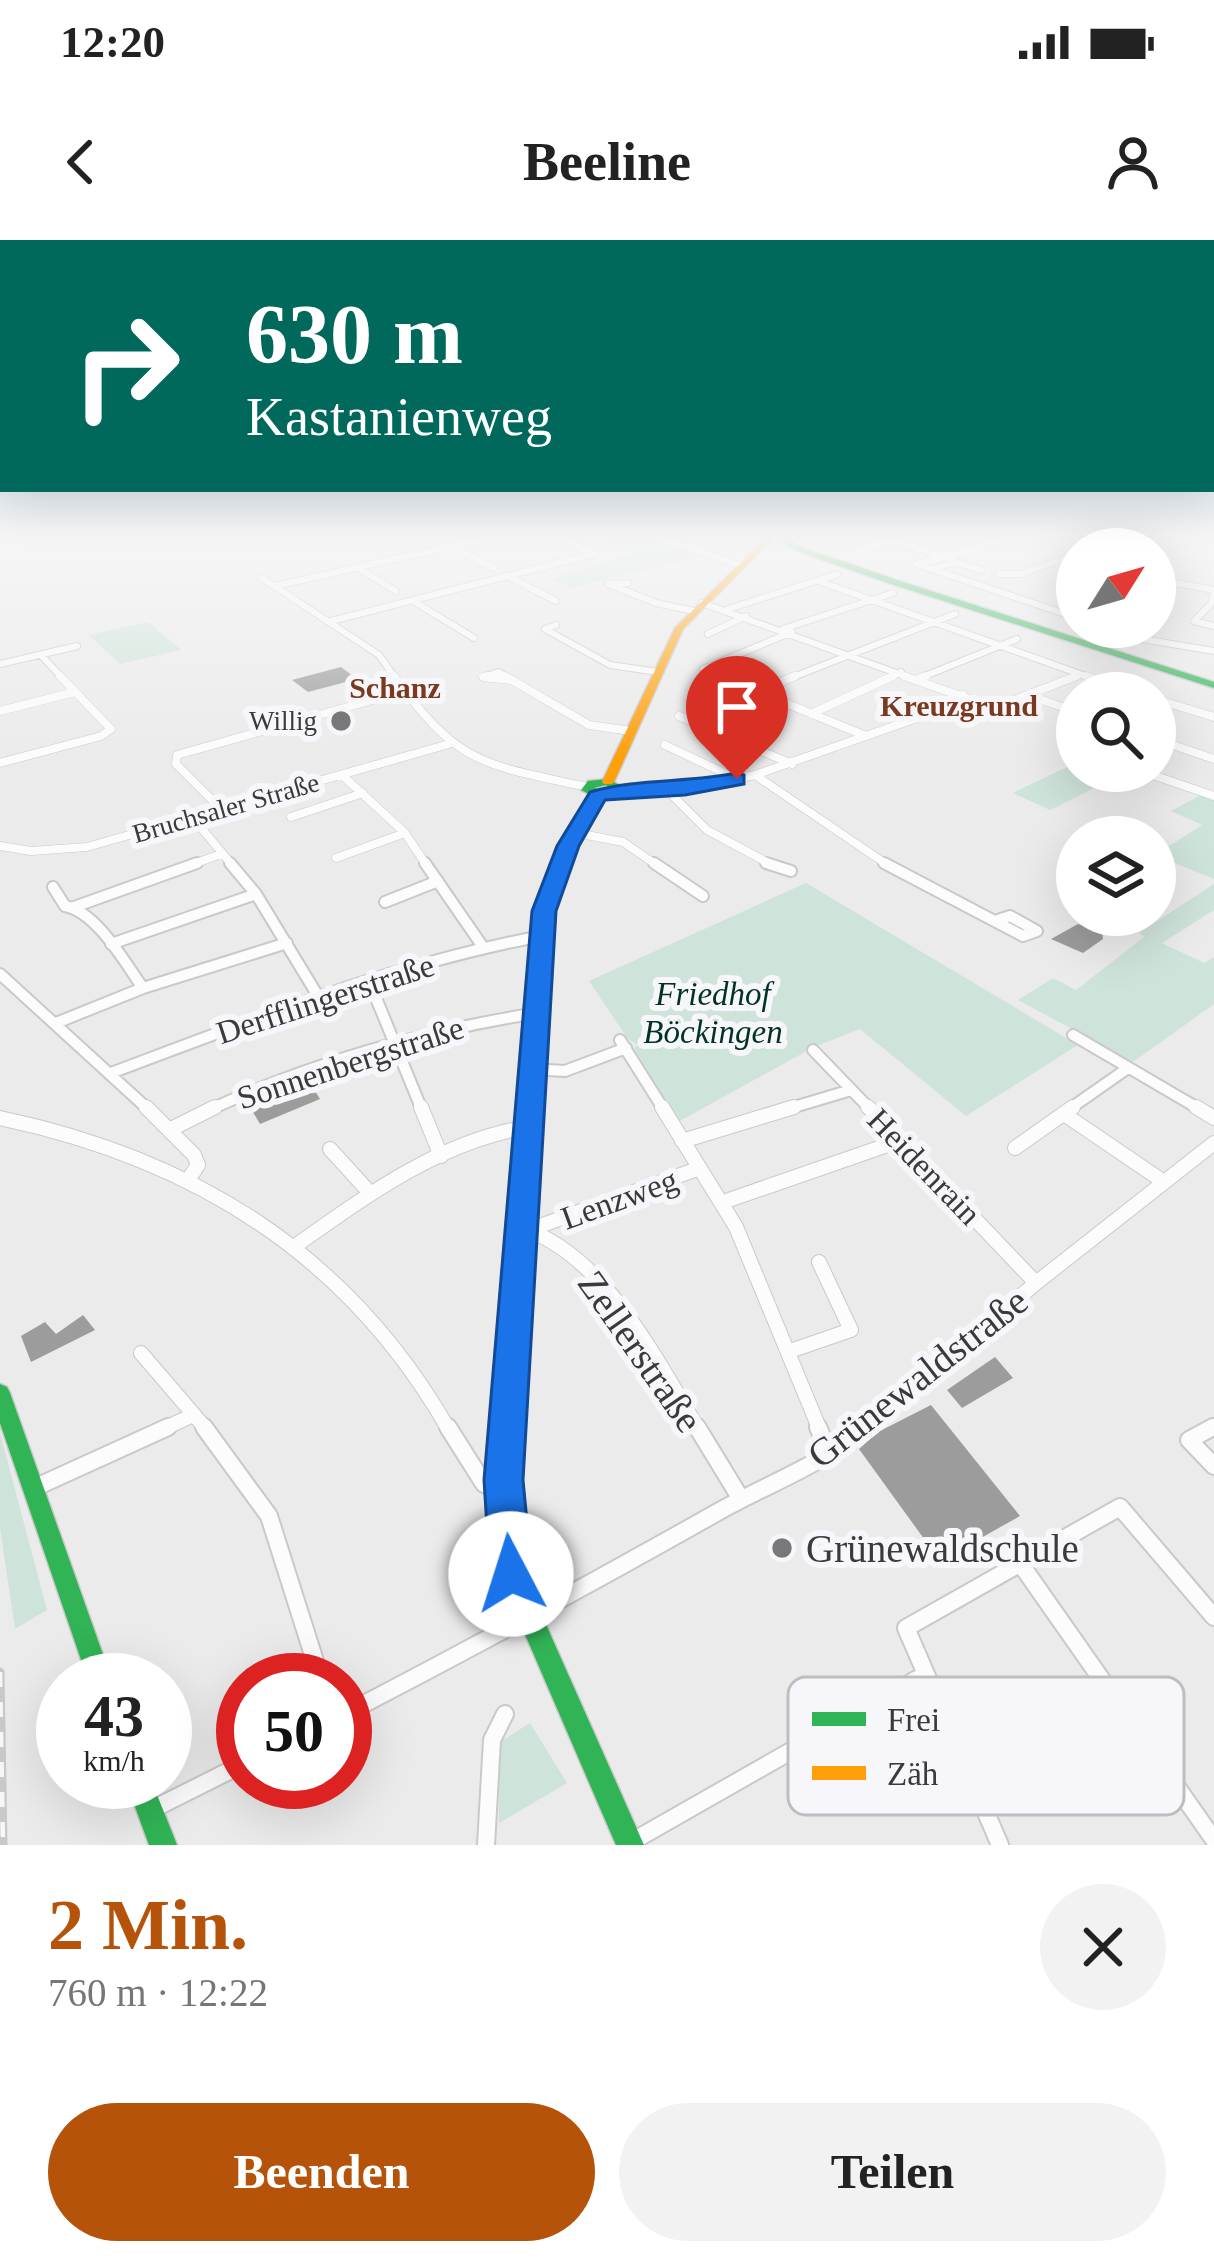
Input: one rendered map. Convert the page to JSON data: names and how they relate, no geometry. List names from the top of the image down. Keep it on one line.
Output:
{"streets":{"street":["Bruchsaler Straße","Derfflingerstraße","Sonnenbergstraße","Heidenrain","Lenzweg","Zellerstraße","Grünewaldstraße"]},"crossings":[["Heidenrain","Grünewaldstraße"],["Lenzweg","Zellerstraße"],["Zellerstraße","Grünewaldstraße"]],"districts":["Schanz","Kreuzgrund"],"parks":["Friedhof Böckingen"],"places":["Willig","Grünewaldschule"],"legend":["Frei","Zäh"],"north":"top right","page":{"status":"12:20","header":"Beeline","turn":["630 m","Kastanienweg"],"speed":"43 km/h","limit":"50","heading":["2 Min.","760 m · 12:22"],"buttons":["Beenden","Teilen"]}}
